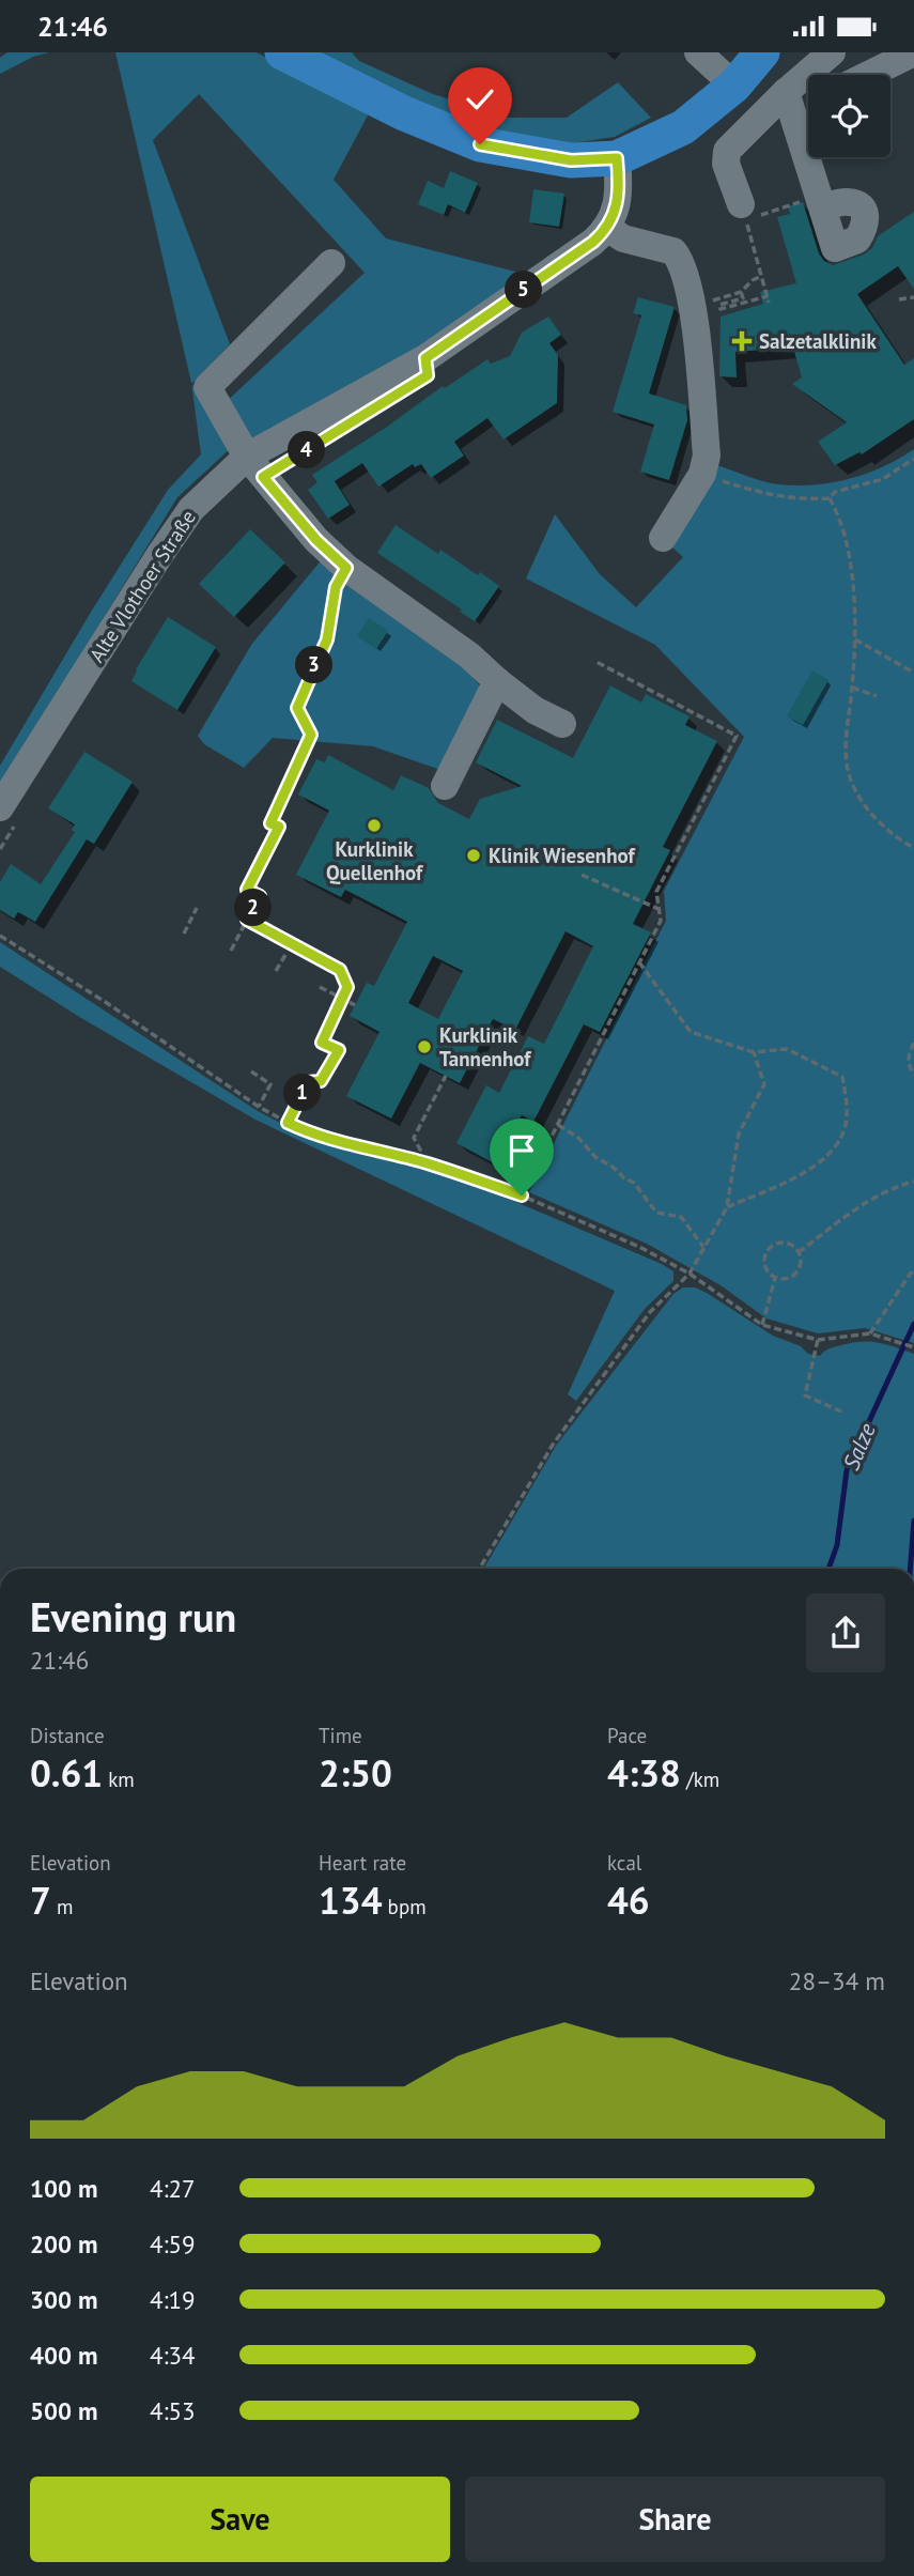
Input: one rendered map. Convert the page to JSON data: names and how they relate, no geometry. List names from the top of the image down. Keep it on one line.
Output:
{"streets":{"street":["Alte Vlothoer Straße"]},"water":["Salze"],"places":{"health":["Salzetalklinik"],"other":["Kurklinik Quellenhof","Klinik Wiesenhof","Kurklinik Tannenhof"]},"page":{"status":"21:46","pins":["5","4","3","2","1"],"heading":["Evening run","21:46"],"stats":[["Distance","0.61 km"],["Time","2:50"],["Pace","4:38 /km"],["Elevation","7 m"],["Heart rate","134 bpm"],["kcal","46"]],"chart":["Elevation","28–34 m"],"list":[{"name":"100 m","note":"4:27"},{"name":"200 m","note":"4:59"},{"name":"300 m","note":"4:19"},{"name":"400 m","note":"4:34"},{"name":"500 m","note":"4:53"}],"buttons":["Save","Share"]}}
